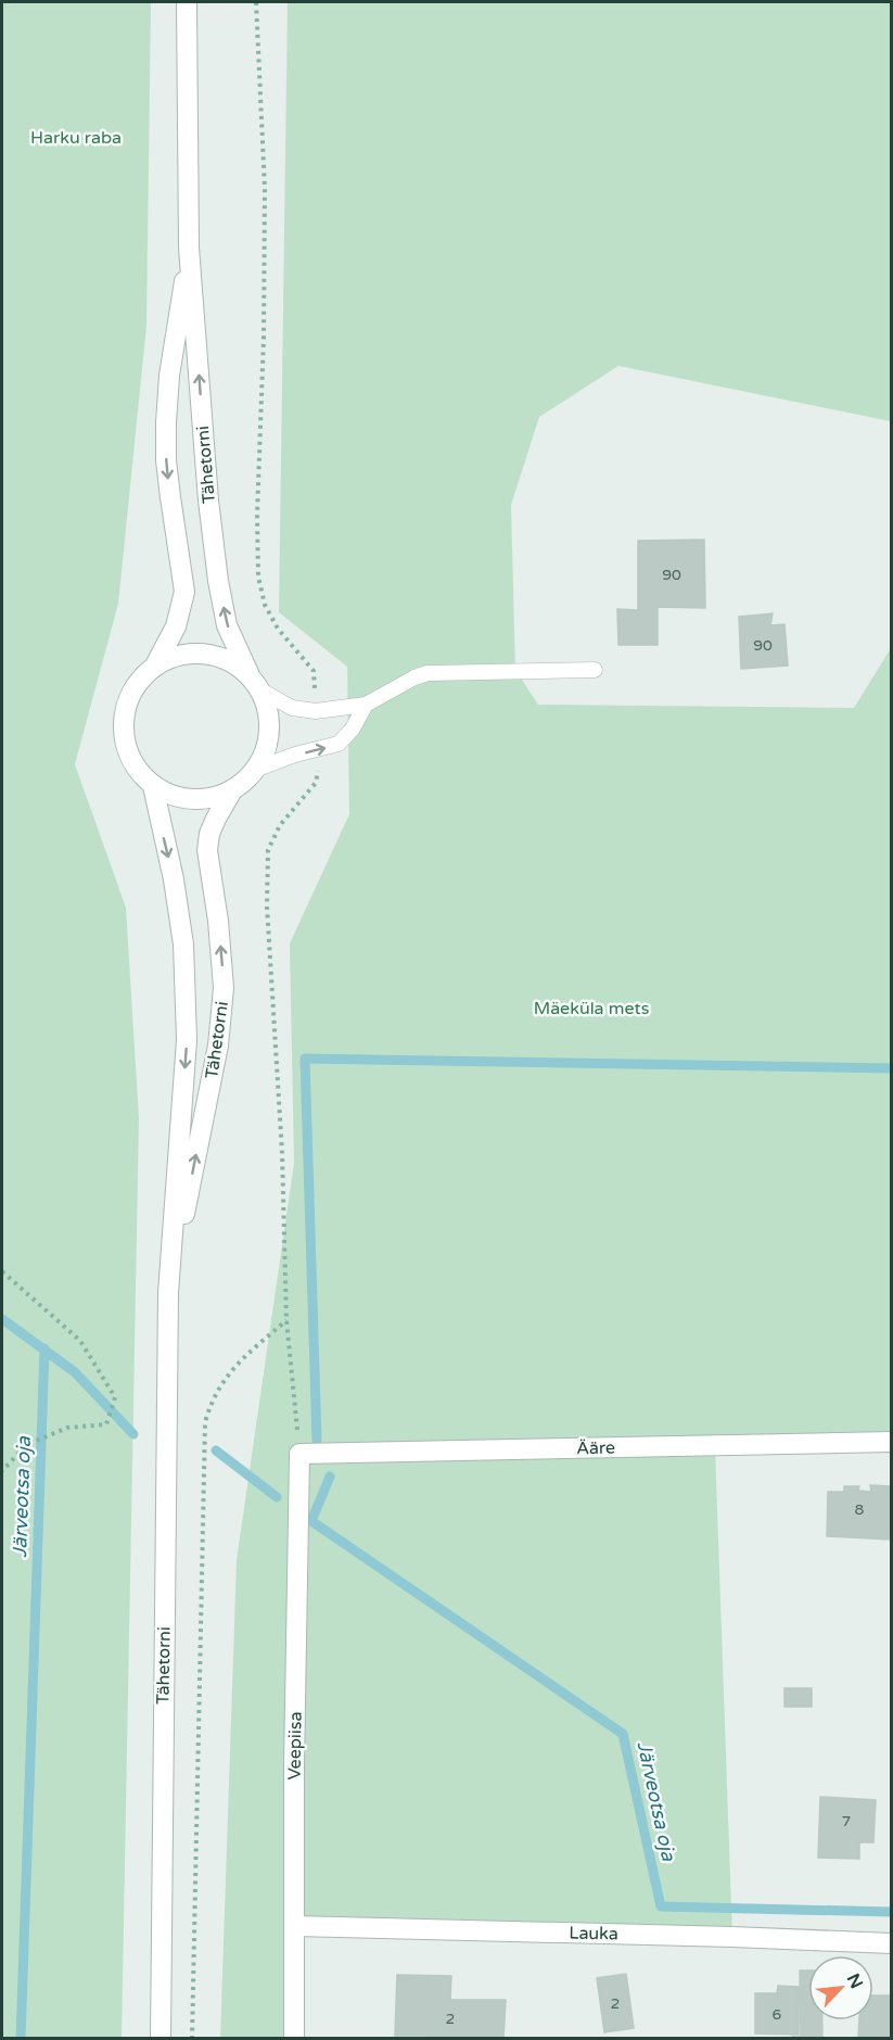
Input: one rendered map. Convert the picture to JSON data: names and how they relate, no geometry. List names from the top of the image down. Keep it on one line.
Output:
{"streets":{"street":["Tähetorni","Ääre","Veepiisa","Lauka"]},"crossings":[["Ääre","Veepiisa"],["Veepiisa","Lauka"]],"water":["Järveotsa oja"],"parks":["Harku raba","Mäeküla mets"],"house_numbers":["90","90","8","7","2","6","2"],"north":"top right"}
